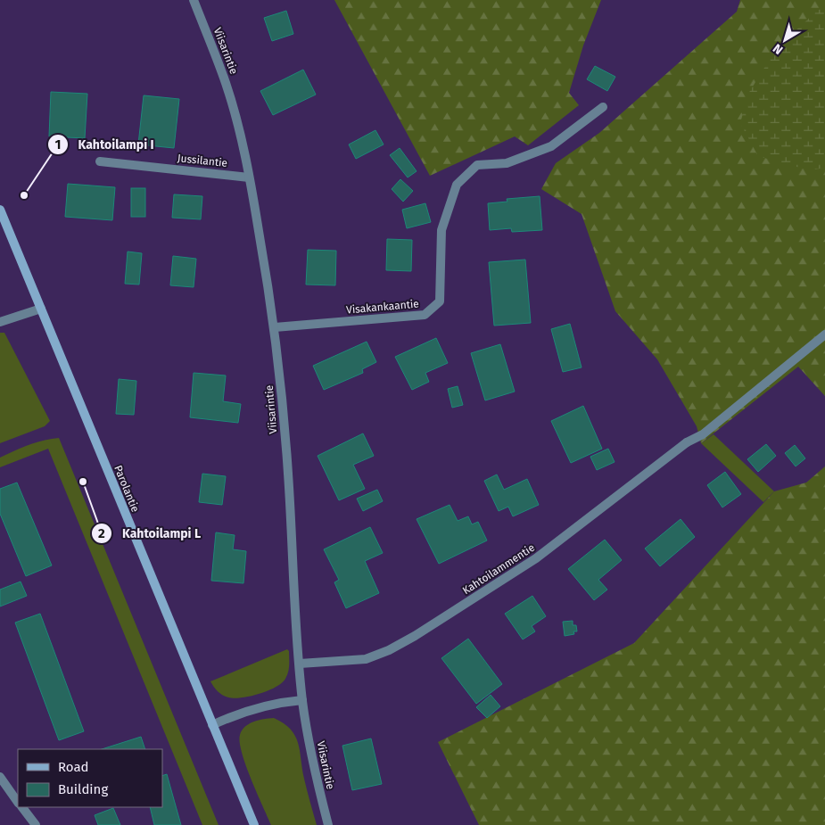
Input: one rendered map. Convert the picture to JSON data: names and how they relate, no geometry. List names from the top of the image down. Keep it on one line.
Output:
{"streets":{"main road":["Parolantie"],"street":["Viisarintie","Jussilantie","Visakankaantie","Kahtoilammentie"]},"crossings":[["Viisarintie","Jussilantie"],["Viisarintie","Visakankaantie"],["Viisarintie","Kahtoilammentie"]],"places":["Kahtoilampi I","Kahtoilampi L"],"legend":["Road","Building"],"north":"bottom left"}
